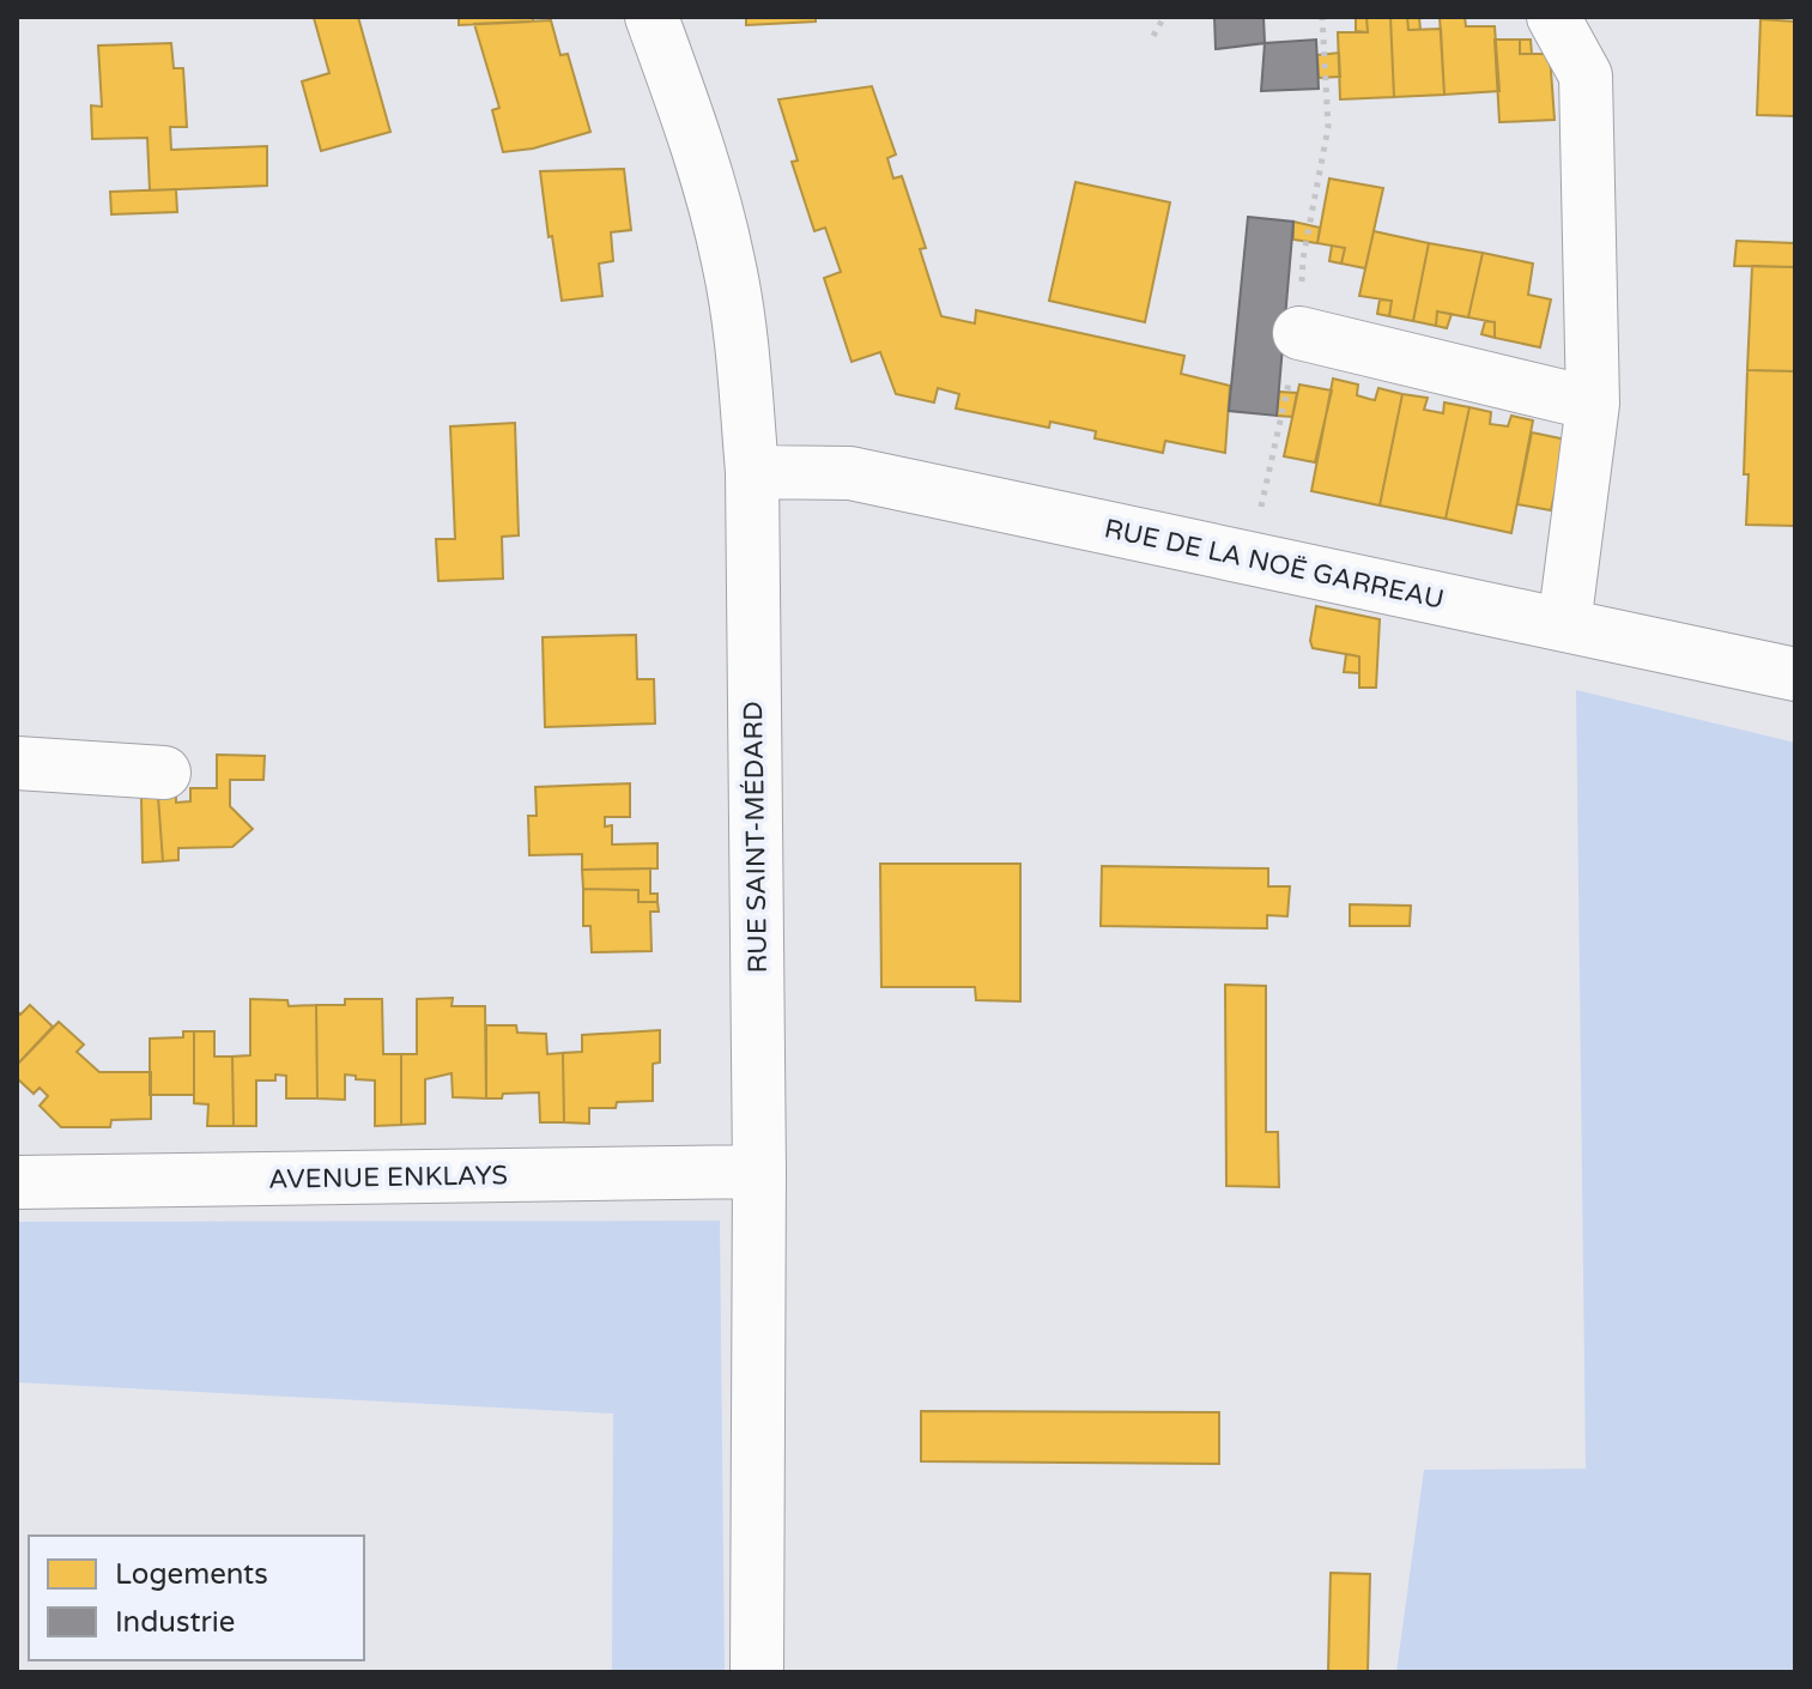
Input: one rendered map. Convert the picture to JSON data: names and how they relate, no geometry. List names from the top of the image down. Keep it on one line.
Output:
{"streets":{"street":["RUE DE LA NOË GARREAU","RUE SAINT-MÉDARD","AVENUE ENKLAYS"]},"crossings":[["RUE DE LA NOË GARREAU","RUE SAINT-MÉDARD"],["RUE SAINT-MÉDARD","AVENUE ENKLAYS"]],"legend":["Logements","Industrie"]}
